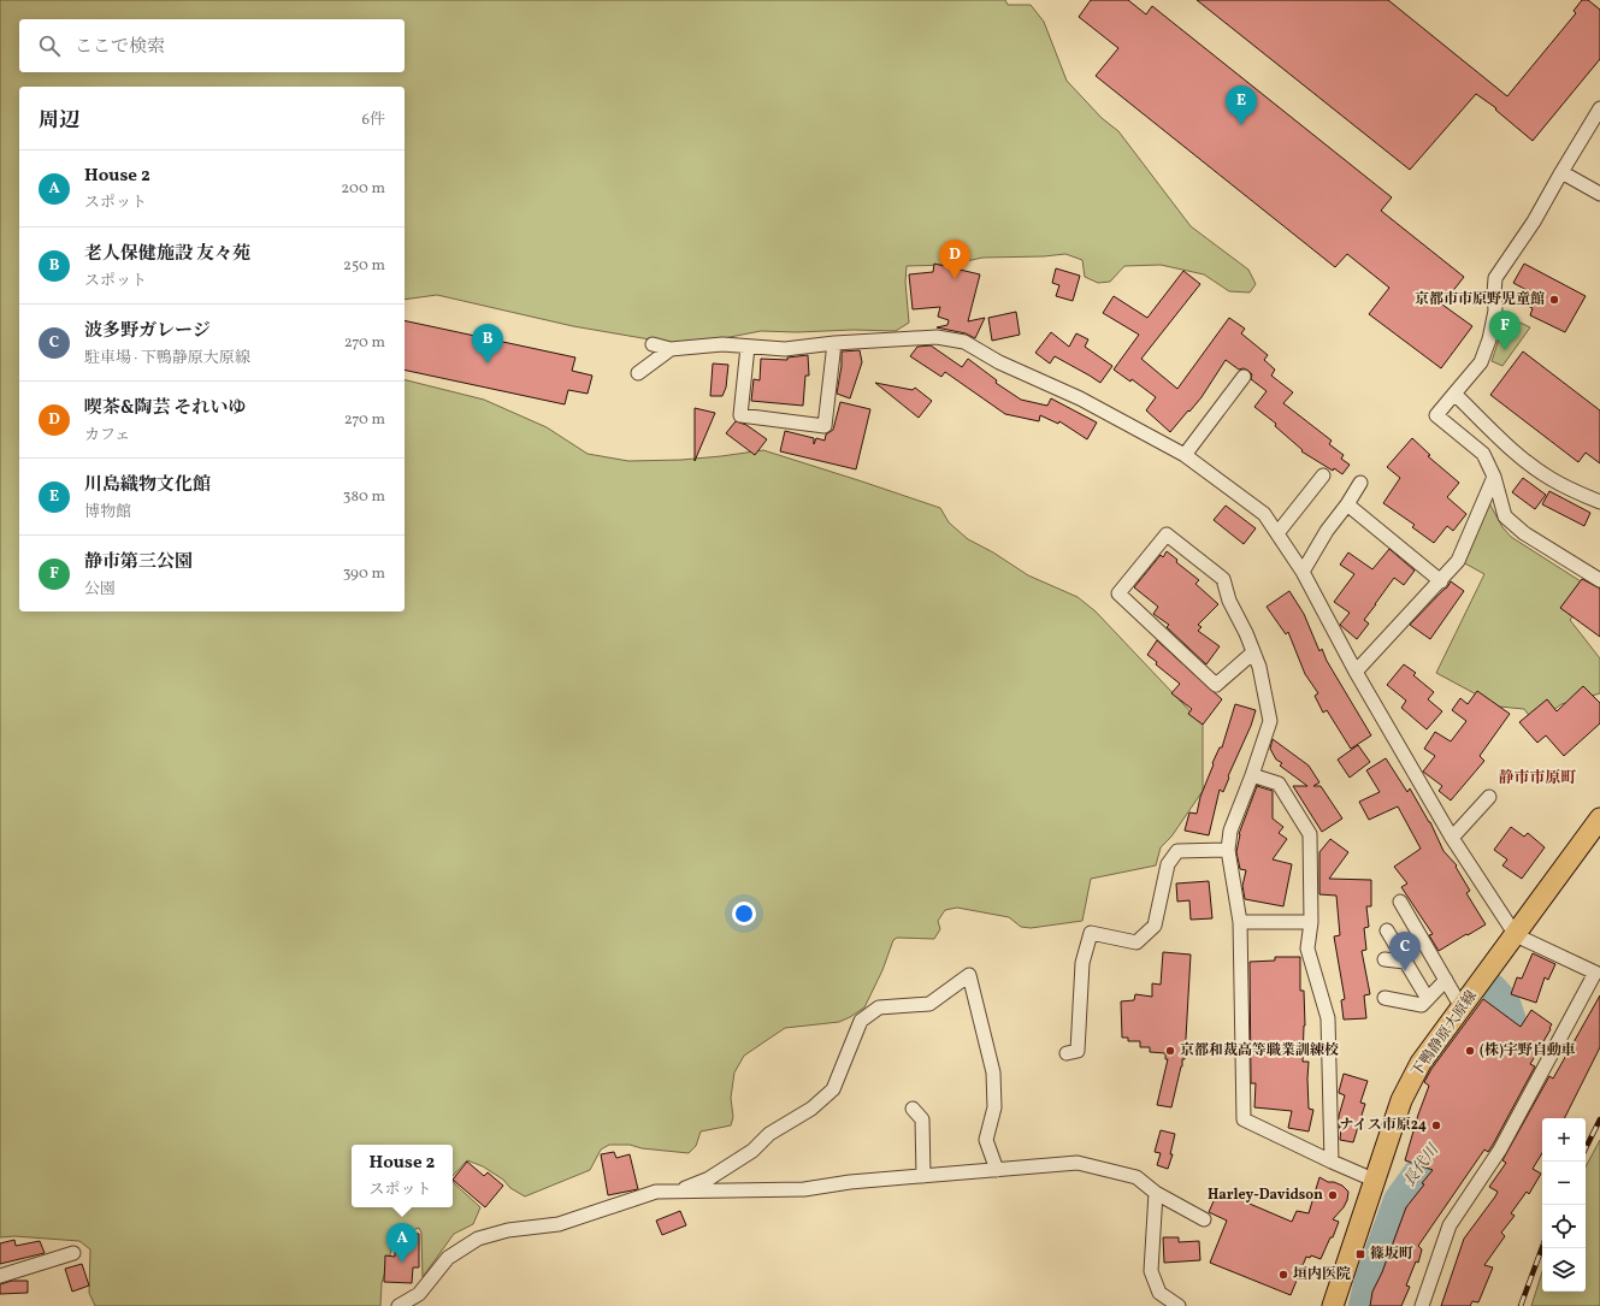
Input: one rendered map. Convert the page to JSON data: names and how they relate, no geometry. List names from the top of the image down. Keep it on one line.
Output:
{"streets":{"main road":["下鴨静原大原線"]},"districts":["静市市原町"],"water":["長代川"],"places":{"other":["京都市市原野児童館","京都和裁高等職業訓練校","(株)宇野自動車","ナイス市原24","Harley-Davidson","垣内医院"],"transit":["篠坂町"]},"page":{"search":"ここで検索","pins":["E","D","F","B","C","A"],"heading":["周辺","6件"],"list":[{"mark":"A","name":"House 2","note":"スポット","value":"200 m"},{"mark":"B","name":"老人保健施設 友々苑","note":"スポット","value":"250 m"},{"mark":"C","name":"波多野ガレージ","note":"駐車場 · 下鴨静原大原線","value":"270 m"},{"mark":"D","name":"喫茶&陶芸 それいゆ","note":"カフェ","value":"270 m"},{"mark":"E","name":"川島織物文化館","note":"博物館","value":"380 m"},{"mark":"F","name":"静市第三公園","note":"公園","value":"390 m"}],"map_buttons":["+","−"],"popup":["House 2","スポット"]}}
